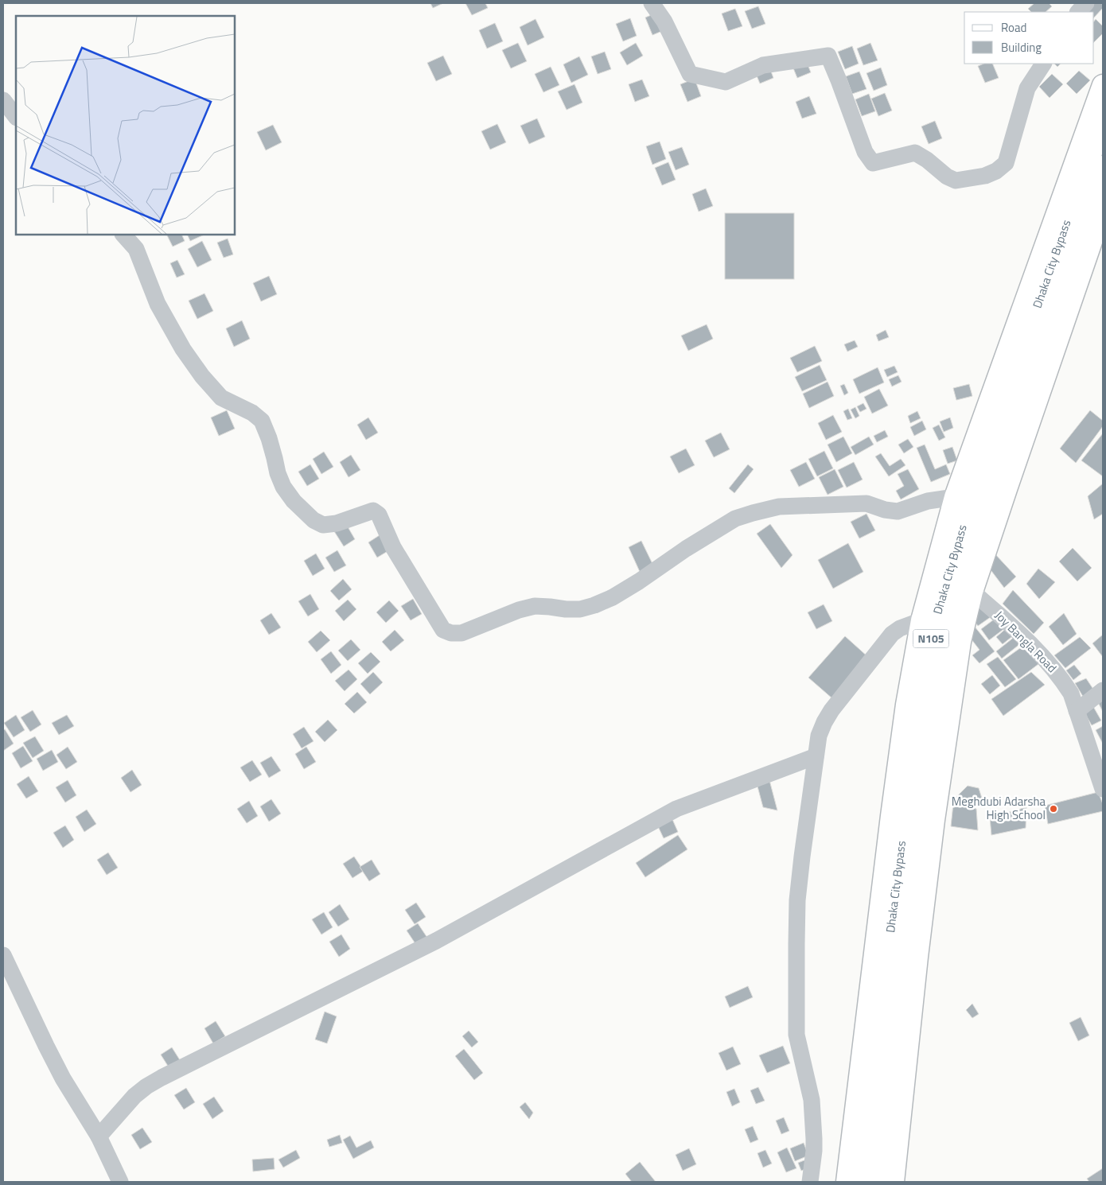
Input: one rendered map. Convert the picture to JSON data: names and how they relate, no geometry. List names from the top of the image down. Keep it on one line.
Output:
{"streets":{"highway":["Dhaka City Bypass","N105"],"street":["Joy Bangla Road"]},"places":["Meghdubi Adarsha High School"],"legend":["Road","Building"]}
